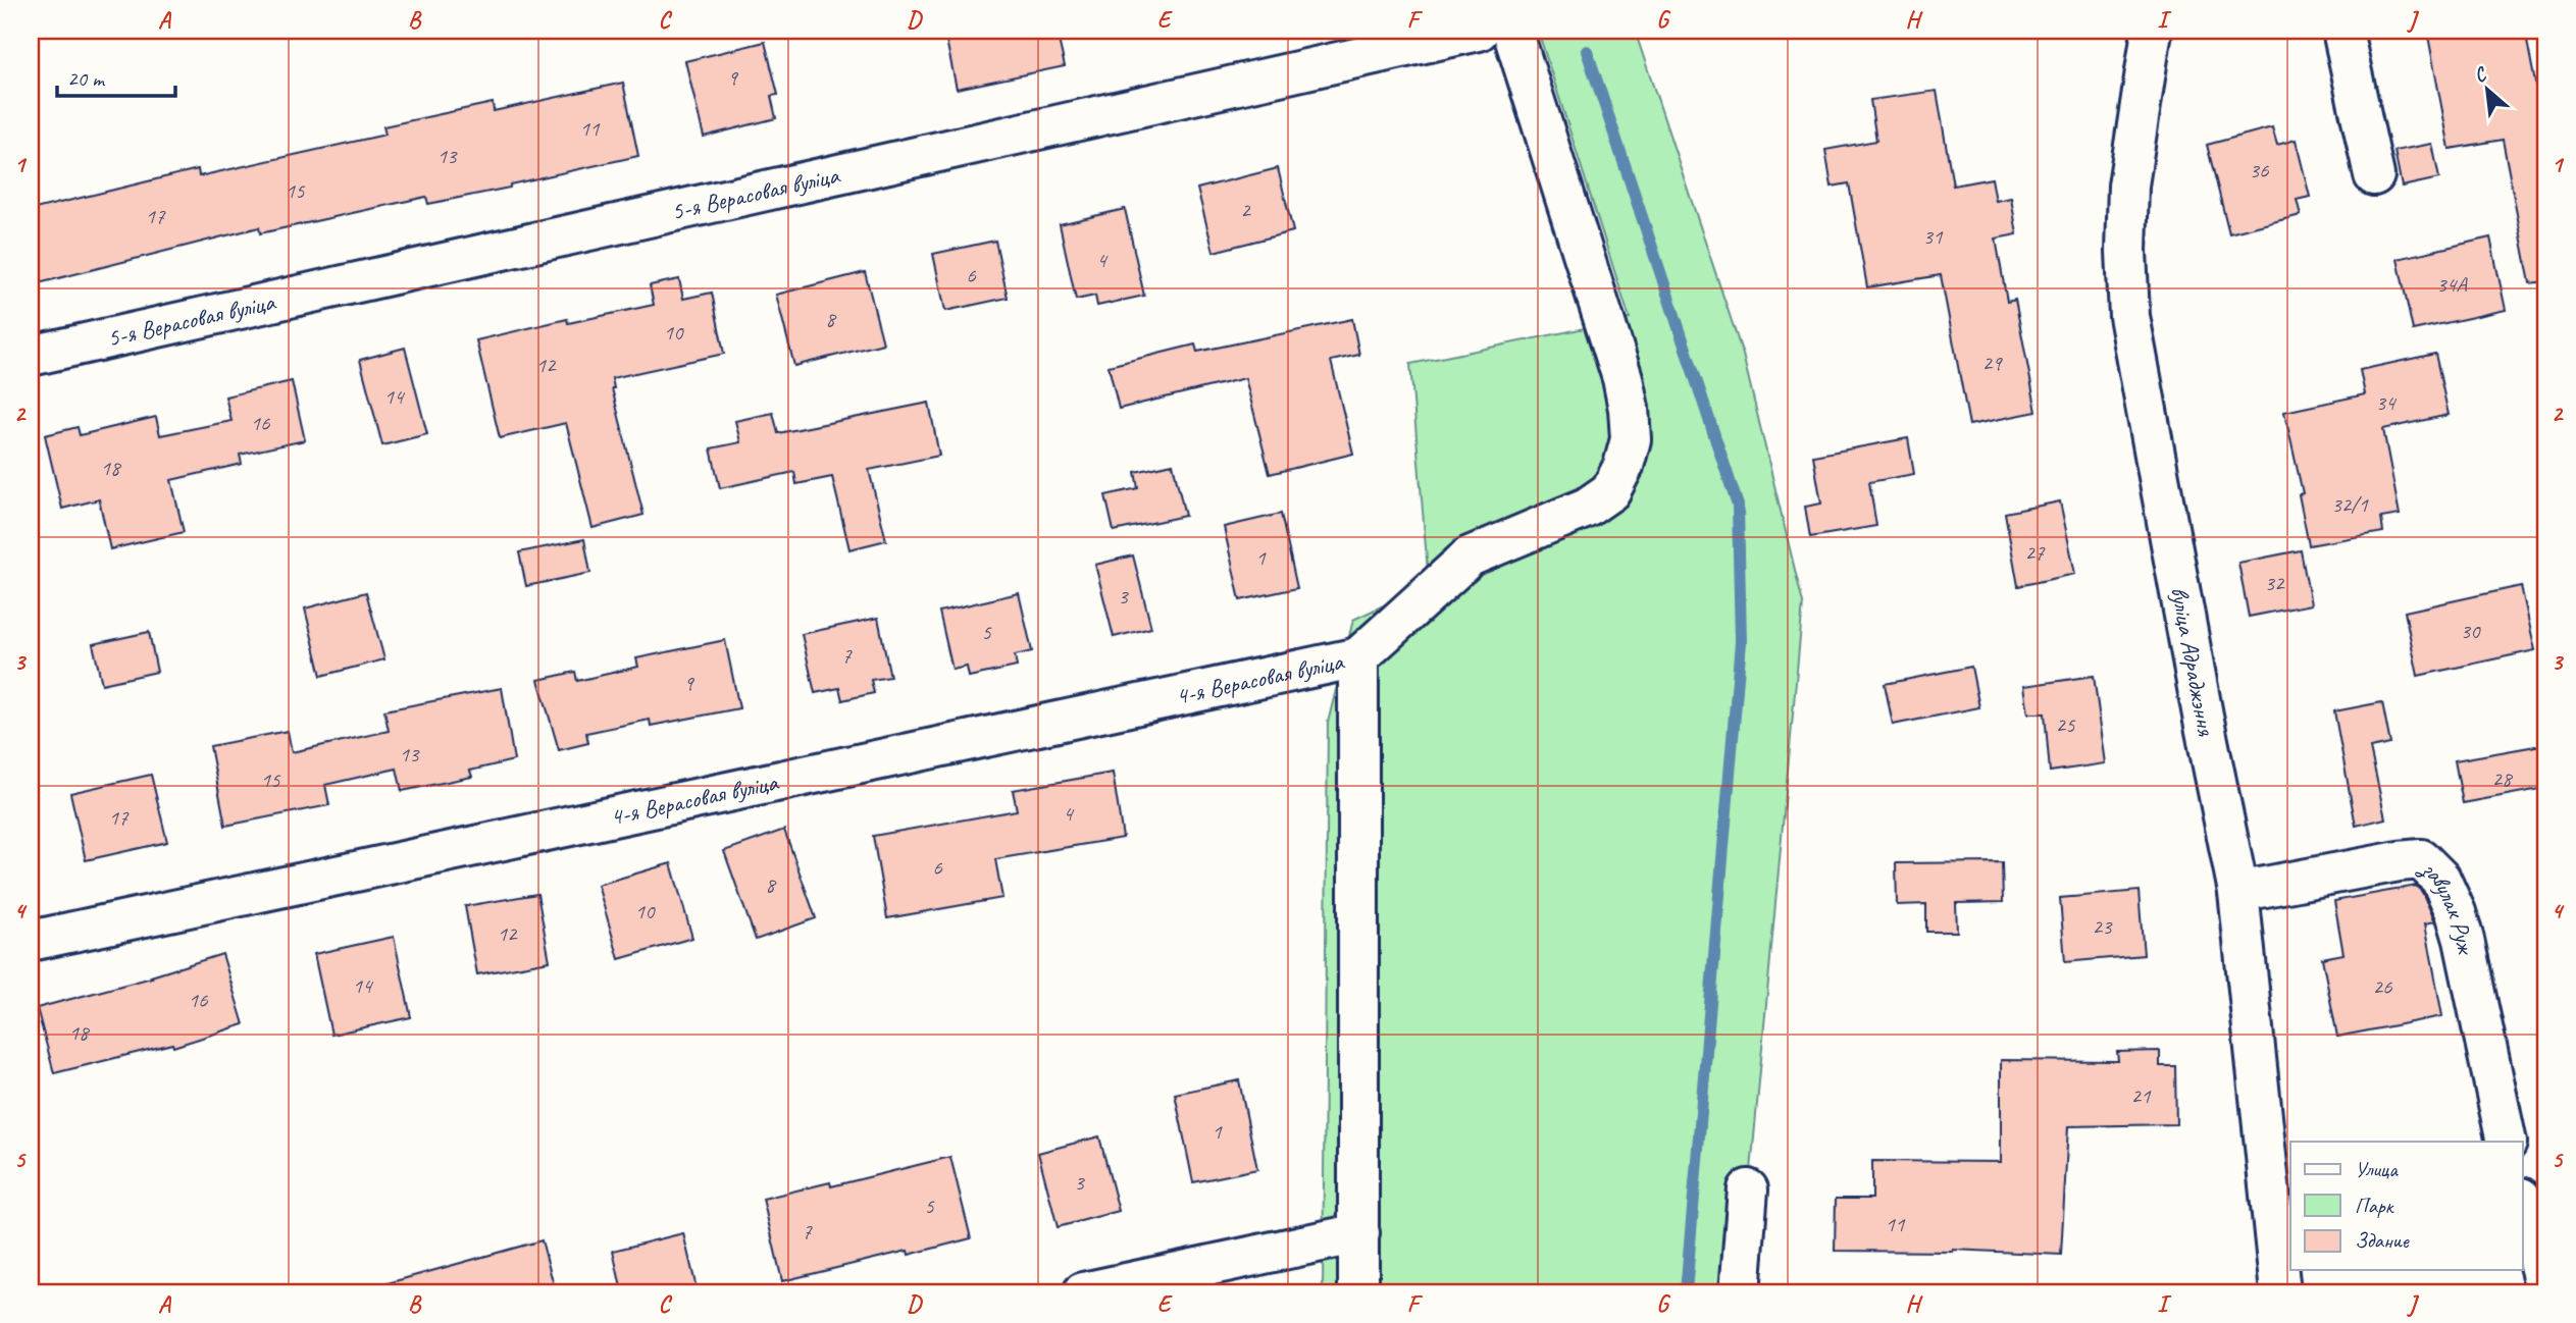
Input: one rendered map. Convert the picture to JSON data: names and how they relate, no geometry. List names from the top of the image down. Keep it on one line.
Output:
{"streets":{"street":["5-я Верасовая вуліца","вуліца Адраджэння","4-я Верасовая вуліца","завулак Руж"]},"crossings":[["вуліца Адраджэння","завулак Руж"]],"house_numbers":["9","11","13","36","15","2","17","31","4","6","34А","8","10","29","12","14","34","16","18","32/1","27","1","32","3","30","5","7","9","25","13","28","15","4","17","6","8","10","23","12","14","26","16","18","21","1","3","5","11","7"],"legend":["Улица","Парк","Здание"],"scale_bar":"20 m","north":"top left","grid":{"columns":["A","B","C","D","E","F","G","H","I","J"],"rows":["1","2","3","4","5"]}}
